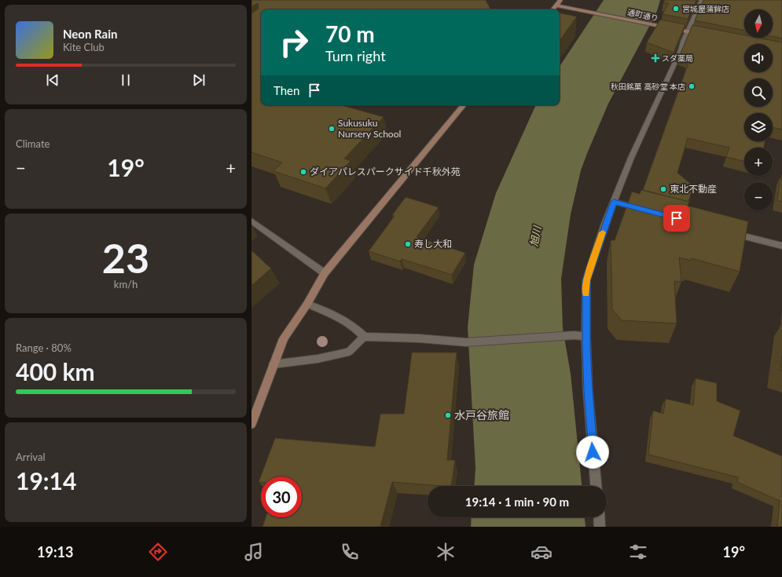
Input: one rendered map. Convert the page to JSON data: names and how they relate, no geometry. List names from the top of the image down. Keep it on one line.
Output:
{"streets":{"street":["通町通り"]},"water":["旭川"],"places":{"other":["宮城屋蒲鉾店","秋田銘菓 高砂堂 本店","Sukusuku Nursery School","ダイアパレスパークサイド千秋外苑","東北不動産","寿し大和","水戸谷旅館"],"health":["スダ薬局"]},"north":"bottom","page":{"map_buttons":["+","−"],"turn":["70 m","Turn right"],"song":["Neon Rain","Kite Club"],"then":"Then","tile":["Climate",["23","km/h"],["Range · 80%","400 km"],["Arrival","19:14"]],"heat":["−","19°","+"],"limit":"30","trip":"19:14 · 1 min · 90 m","tabs":["19:13","19°"]}}
